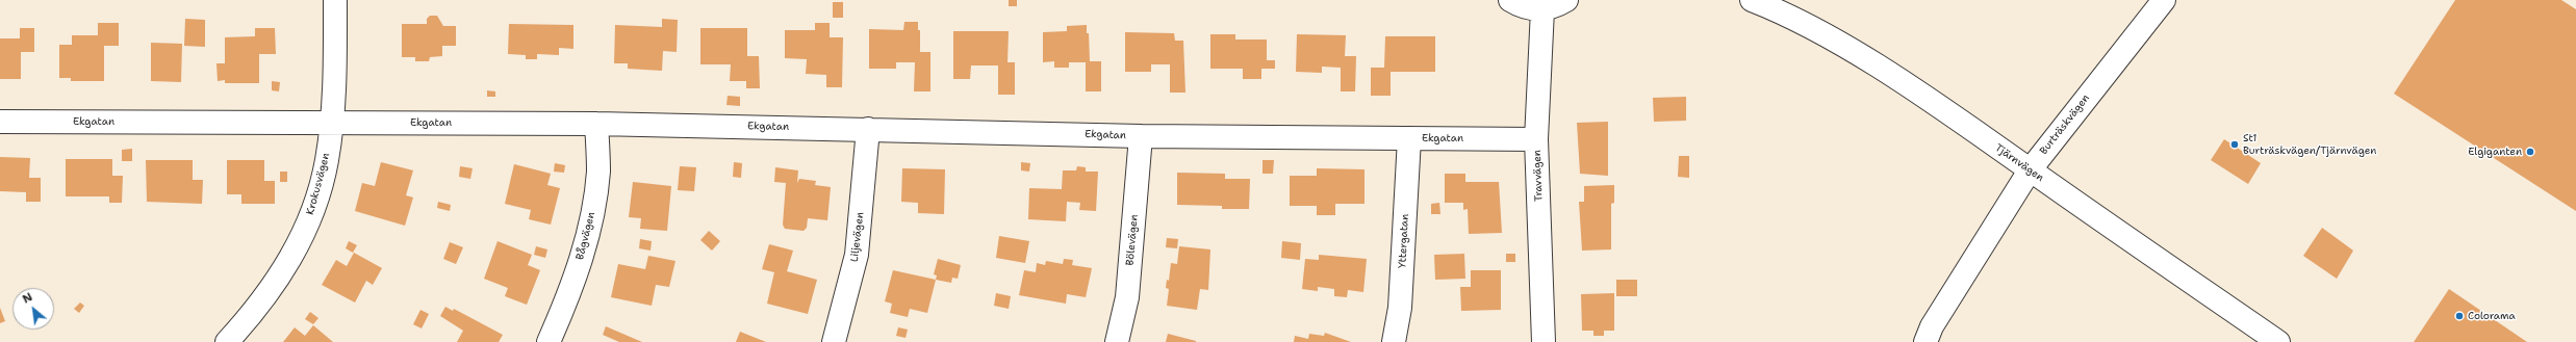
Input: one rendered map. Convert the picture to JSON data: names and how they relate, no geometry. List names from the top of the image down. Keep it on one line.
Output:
{"streets":{"street":["Ekgatan","Burträskvägen","Tjärnvägen","Travvägen","Krokusvägen","Bågvägen","Liljevägen","Bölevägen","Yttergatan"]},"crossings":[["Ekgatan","Travvägen"],["Ekgatan","Krokusvägen"],["Ekgatan","Bågvägen"],["Ekgatan","Liljevägen"],["Ekgatan","Bölevägen"],["Ekgatan","Yttergatan"],["Burträskvägen","Tjärnvägen"]],"places":["St1 Burträskvägen/Tjärnvägen","Elgiganten","Colorama"],"north":"top left"}
